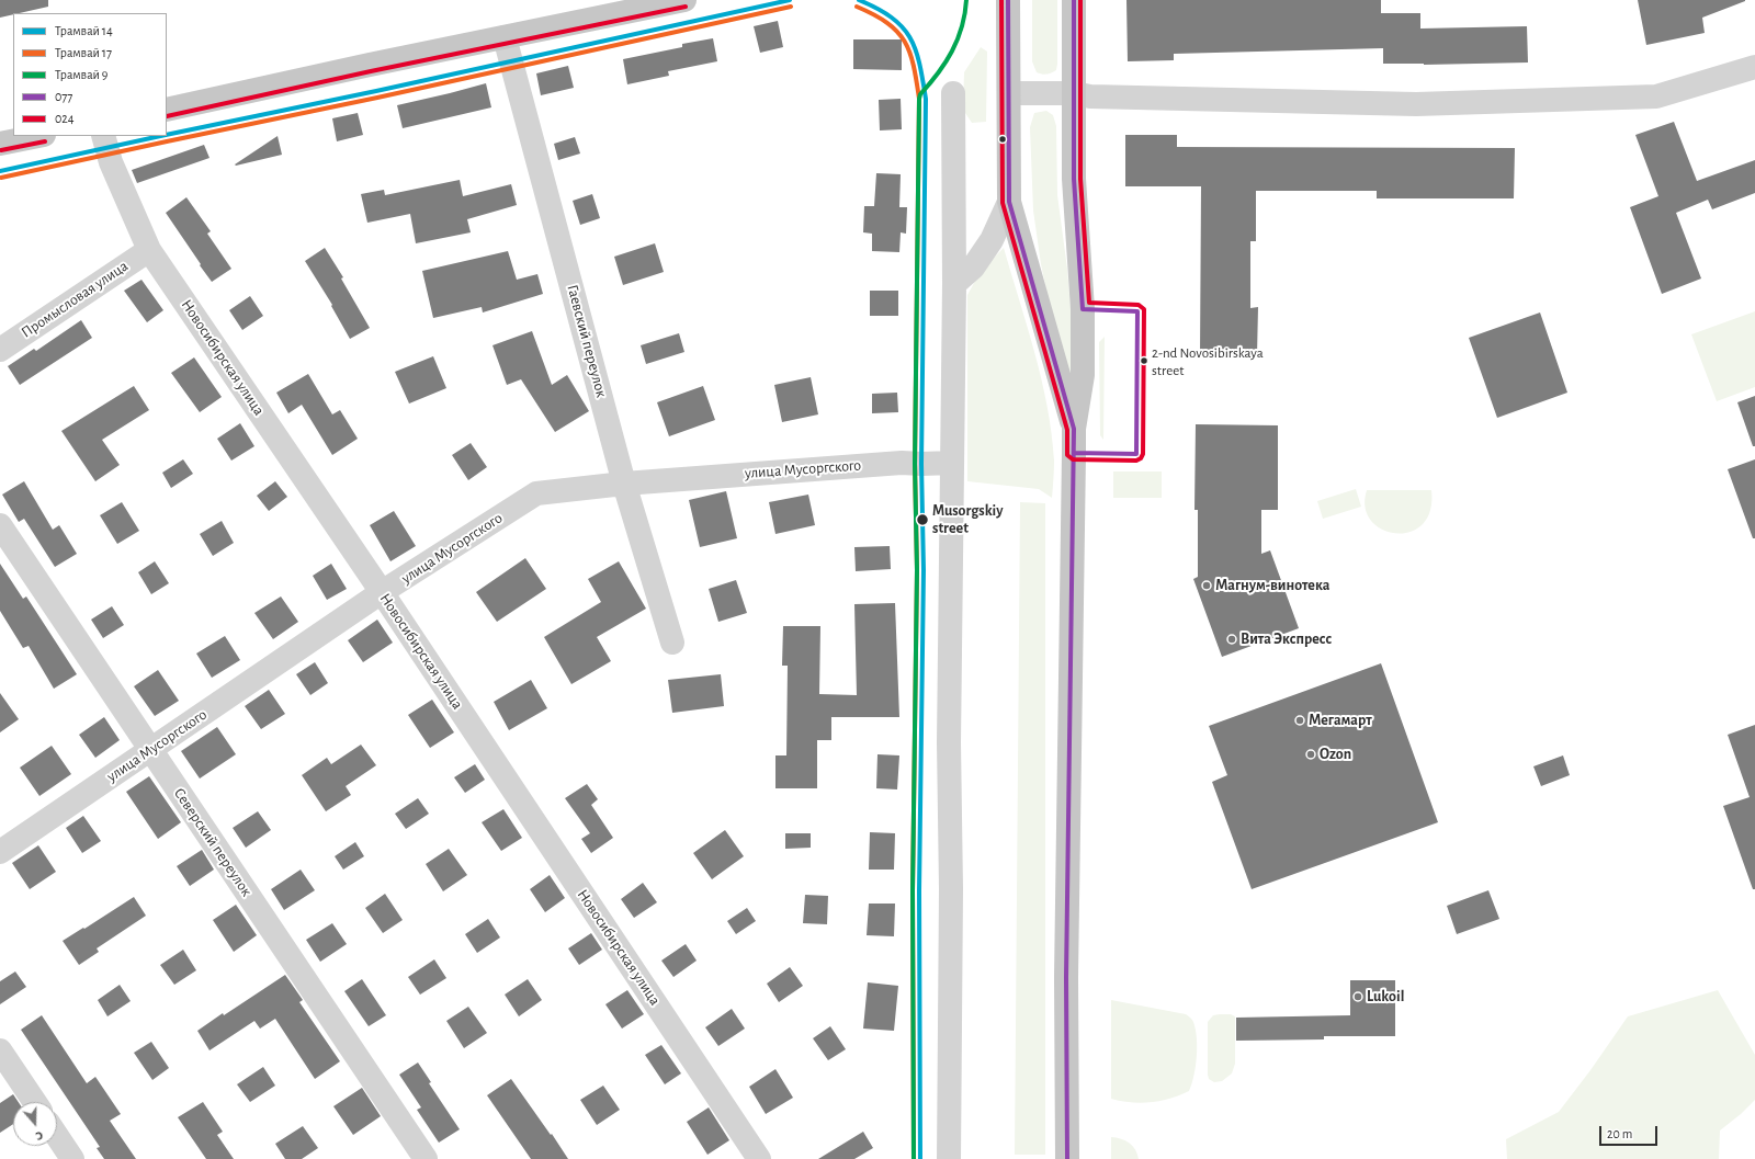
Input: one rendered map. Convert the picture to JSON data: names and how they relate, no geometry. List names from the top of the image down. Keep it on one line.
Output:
{"streets":{"street":["Промысловая улица","Гаевский переулок","Новосибирская улица","улица Мусоргского","Северский переулок"]},"crossings":[["Промысловая улица","Новосибирская улица"],["Гаевский переулок","улица Мусоргского"],["Новосибирская улица","улица Мусоргского"],["улица Мусоргского","Северский переулок"]],"places":["2-nd Novosibirskaya street","Musorgskiy street","Магнум-винотека","Вита Экспресс","Мегамарт","Ozon","Lukoil"],"lines":["tram line 14","tram line 9","transit line 077","transit line 024","tram line 17"],"legend":["Трамвай 14","Трамвай 17","Трамвай 9","077","024"],"scale_bar":"20 m","north":"bottom"}
